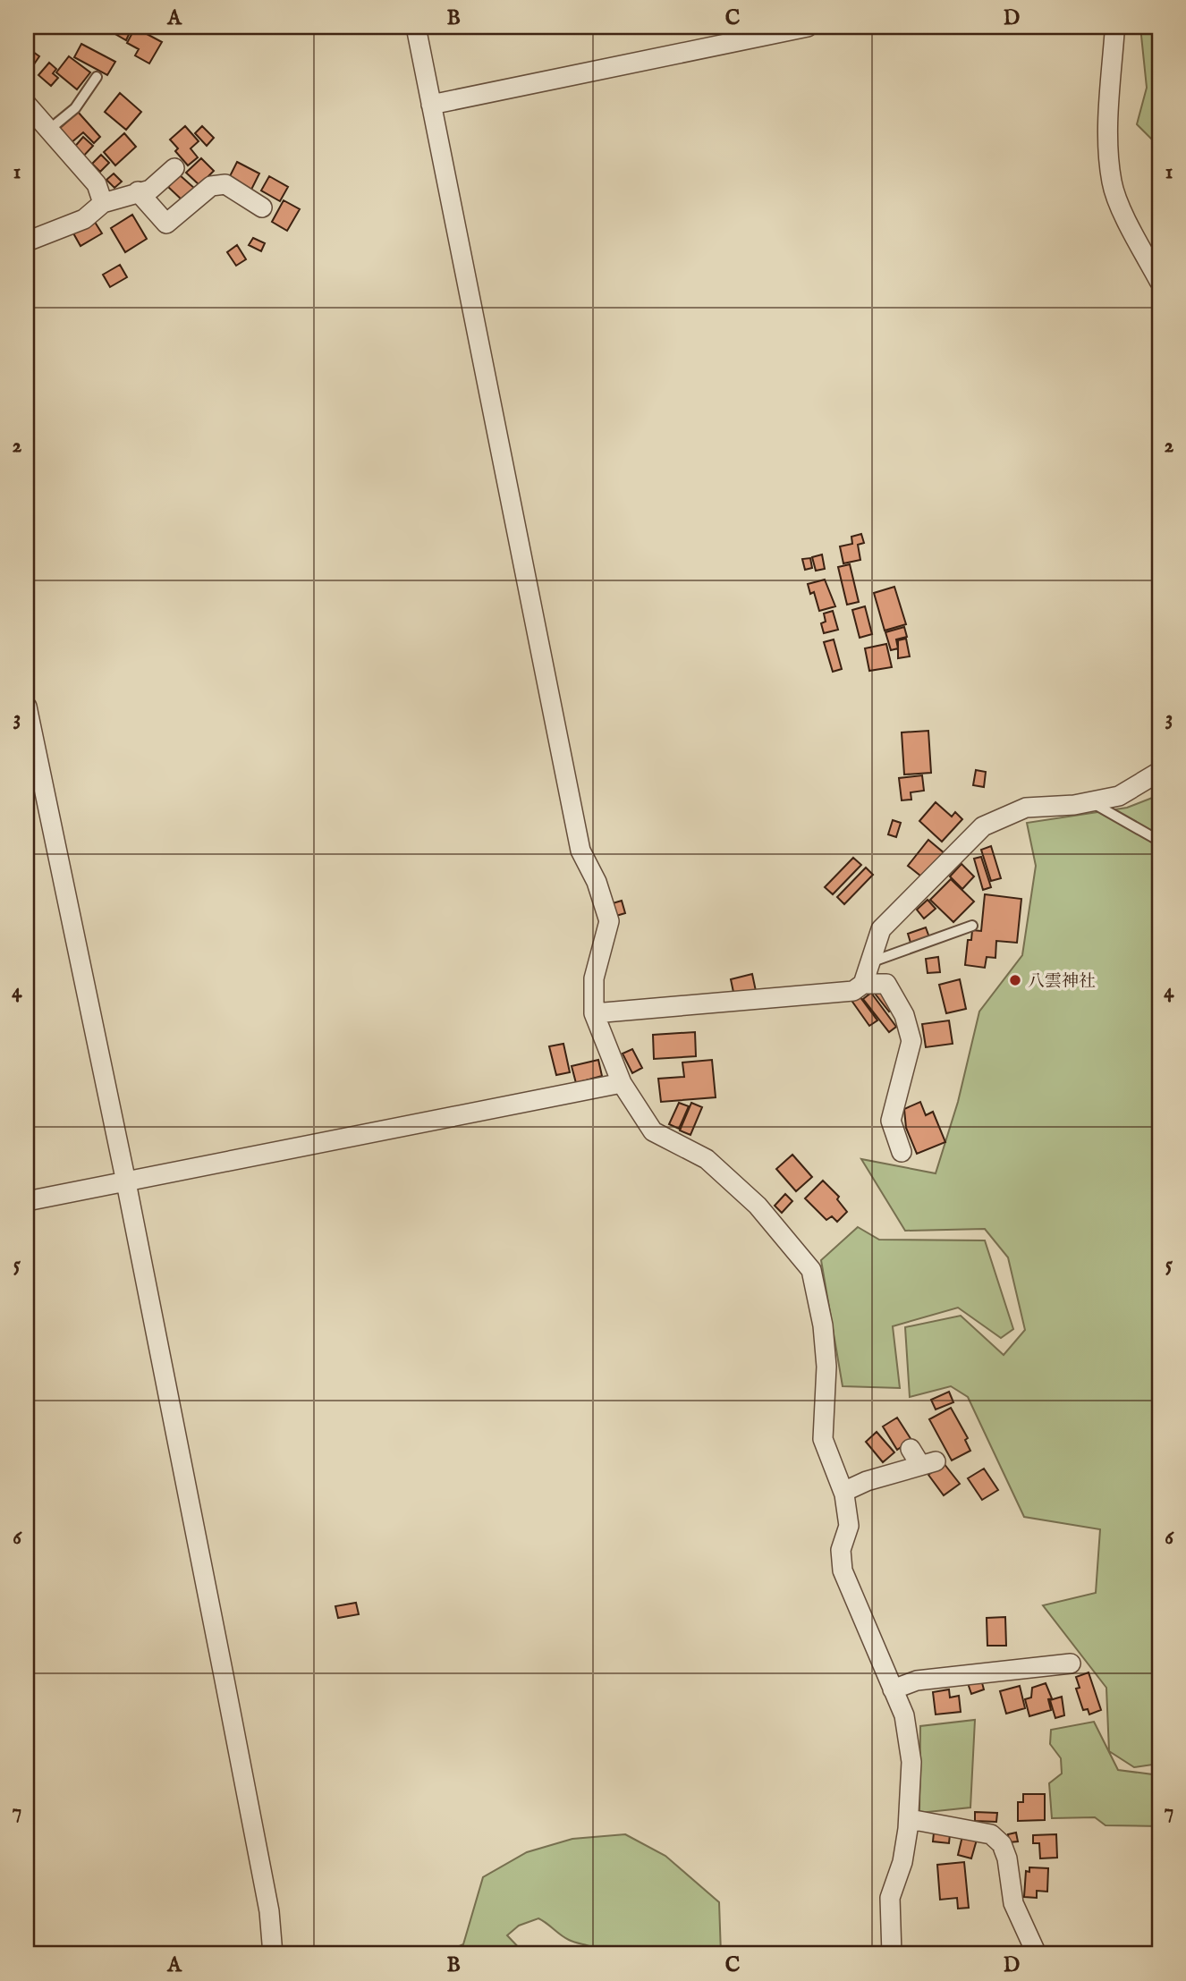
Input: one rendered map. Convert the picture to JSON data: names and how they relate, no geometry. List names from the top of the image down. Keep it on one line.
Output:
{"places":["八雲神社"],"grid":{"columns":["A","B","C","D"],"rows":["1","2","3","4","5","6","7"]}}
